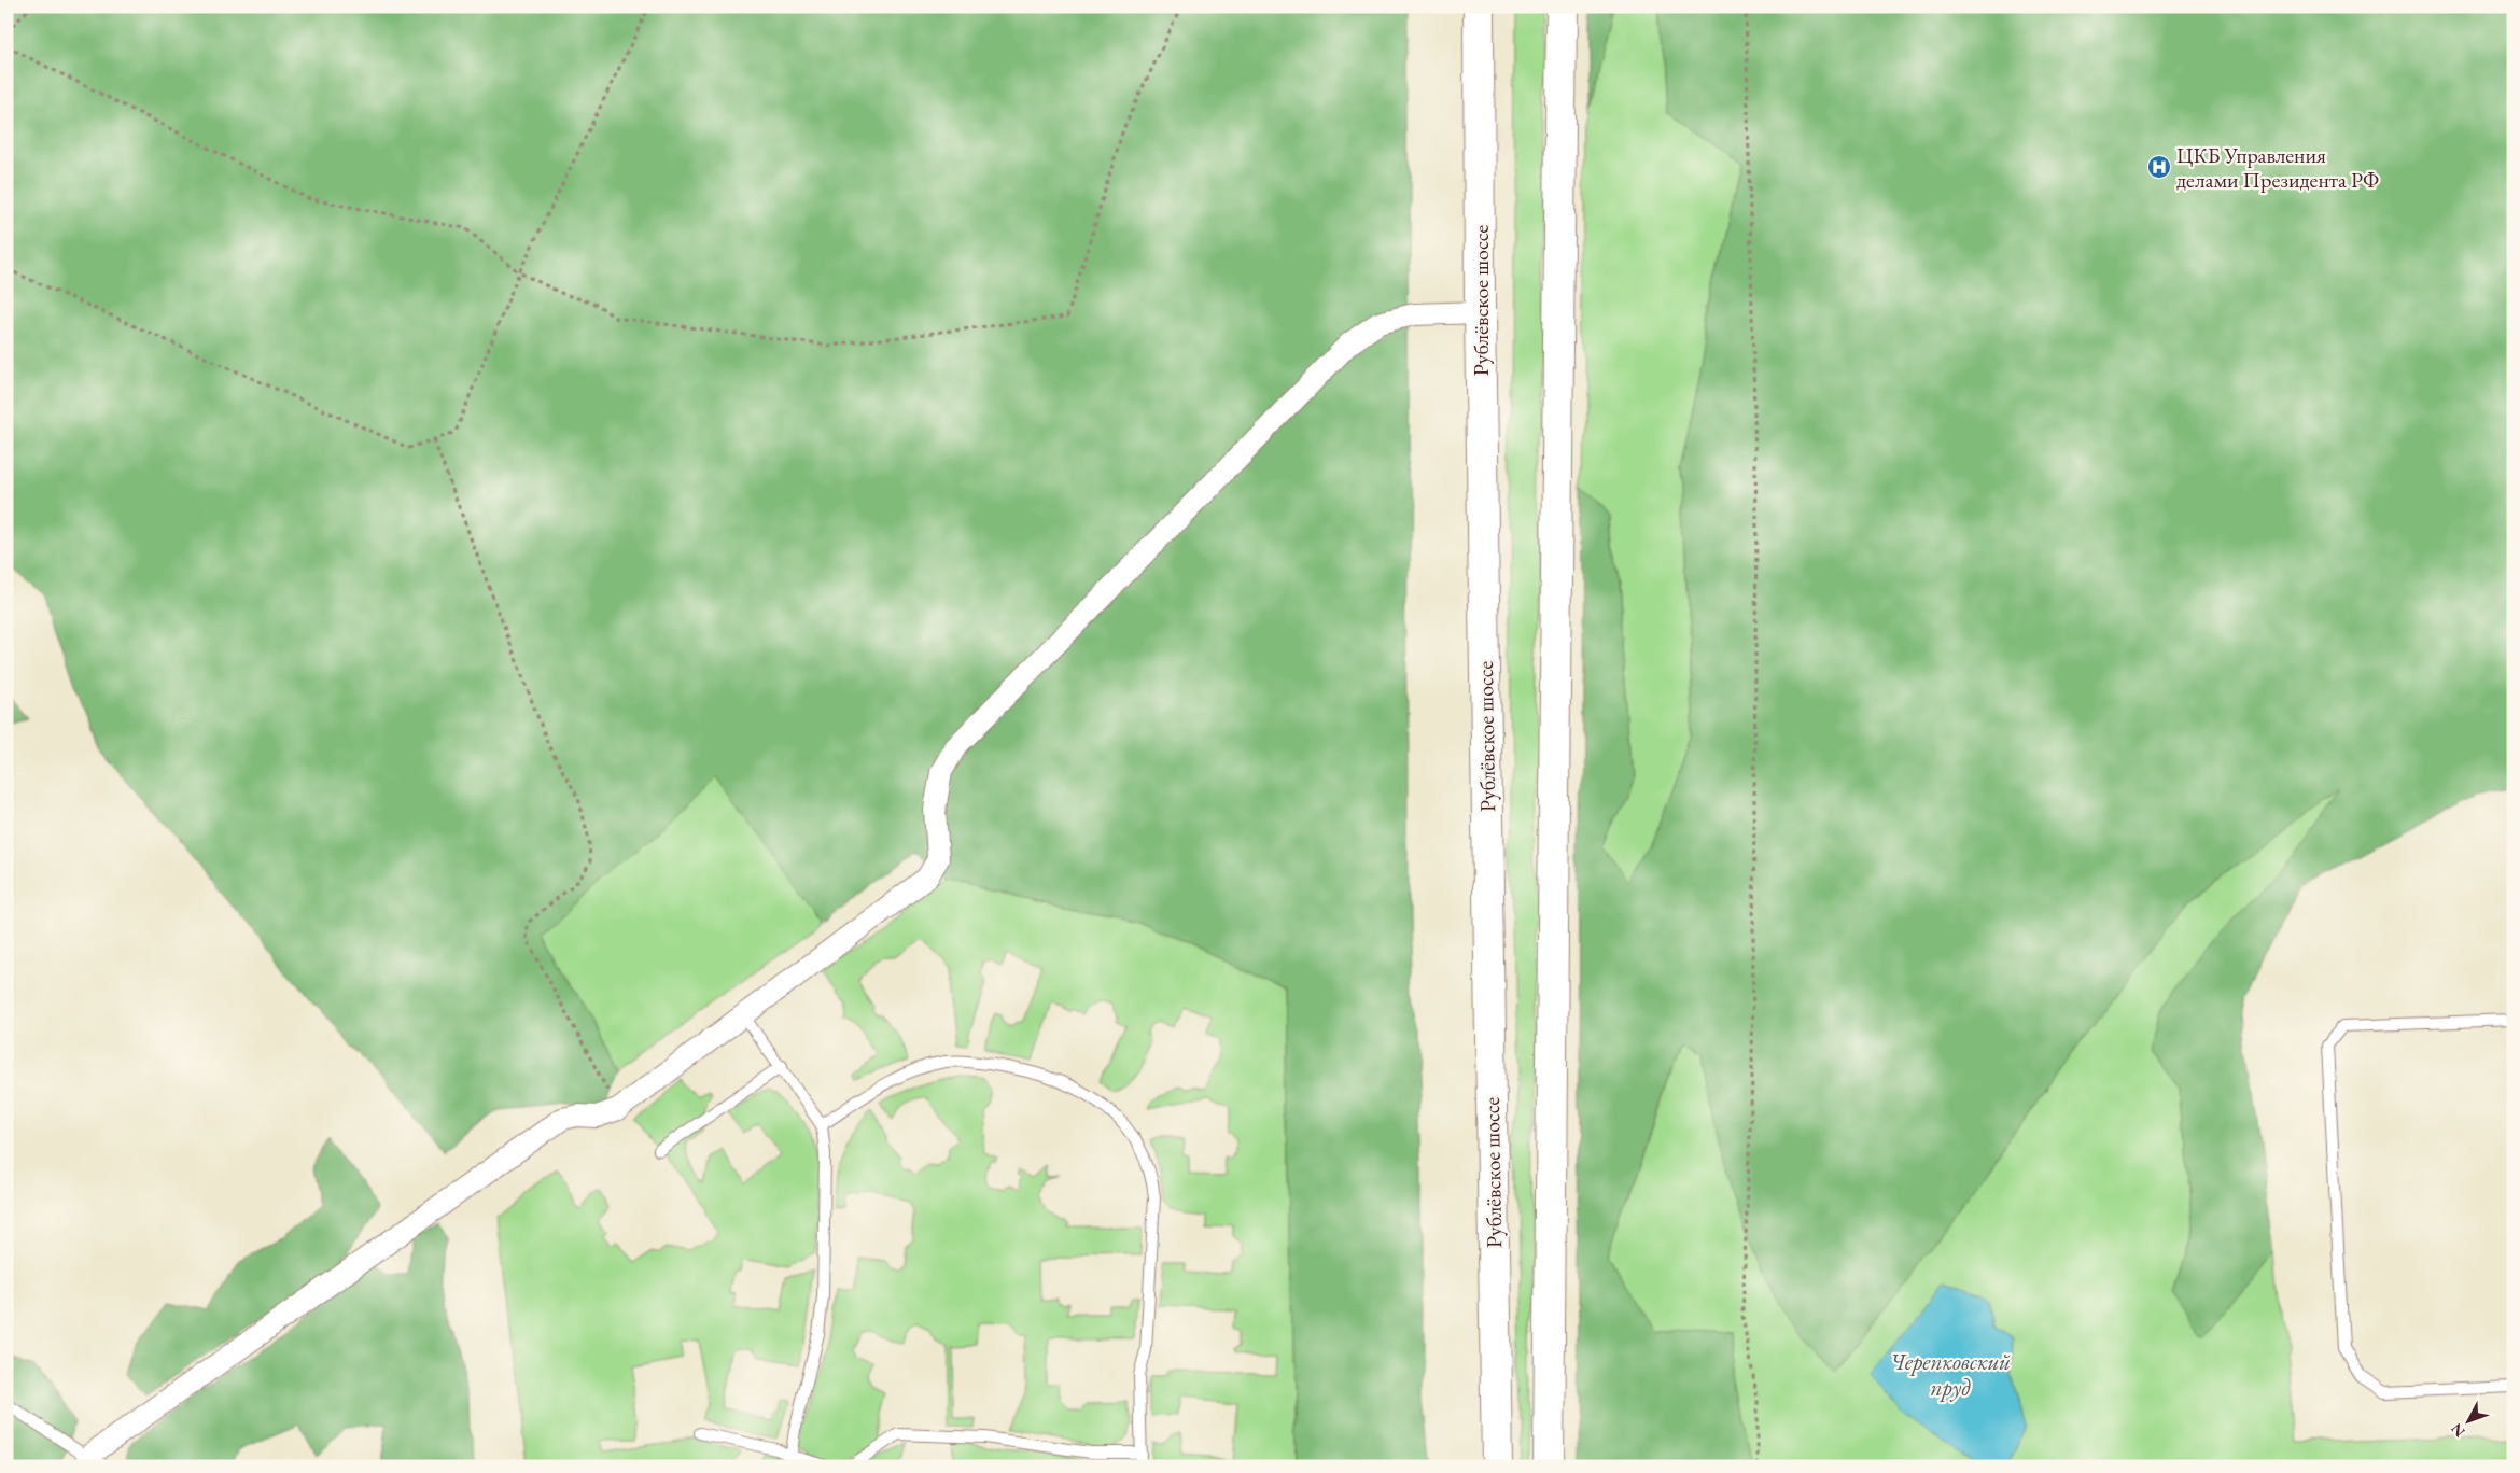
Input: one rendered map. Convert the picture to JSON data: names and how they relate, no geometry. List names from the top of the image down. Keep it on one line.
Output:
{"streets":{"main road":["Рублёвское шоссе"]},"water":["Черепковский пруд"],"places":{"hospital":["ЦКБ Управления делами Президента РФ"]},"north":"bottom left"}
